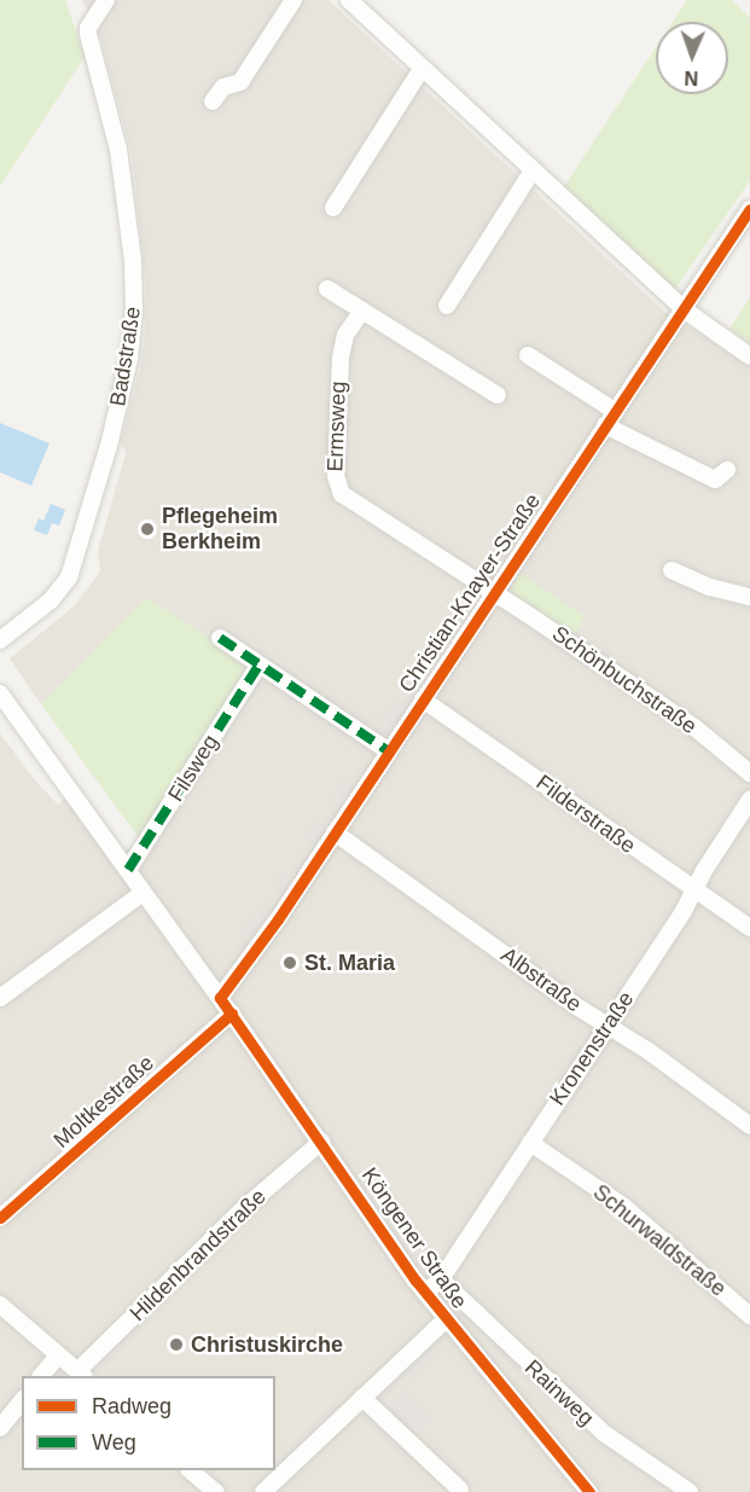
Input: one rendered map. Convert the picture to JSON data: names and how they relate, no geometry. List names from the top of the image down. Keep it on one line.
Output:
{"streets":{"street":["Badstraße","Ermsweg","Christian-Knayer-Straße","Schönbuchstraße","Filsweg","Filderstraße","Albstraße","Kronenstraße","Moltkestraße","Köngener Straße","Schurwaldstraße","Hildenbrandstraße","Rainweg"]},"crossings":[["Ermsweg","Christian-Knayer-Straße"],["Ermsweg","Schönbuchstraße"],["Christian-Knayer-Straße","Schönbuchstraße"],["Christian-Knayer-Straße","Filderstraße"],["Christian-Knayer-Straße","Albstraße"],["Christian-Knayer-Straße","Köngener Straße"],["Filsweg","Köngener Straße"],["Filderstraße","Kronenstraße"],["Albstraße","Kronenstraße"],["Kronenstraße","Köngener Straße"],["Kronenstraße","Schurwaldstraße"],["Kronenstraße","Rainweg"],["Moltkestraße","Köngener Straße"],["Köngener Straße","Hildenbrandstraße"]],"places":["Pflegeheim Berkheim","St. Maria","Christuskirche"],"legend":["Radweg","Weg"],"north":"bottom"}
